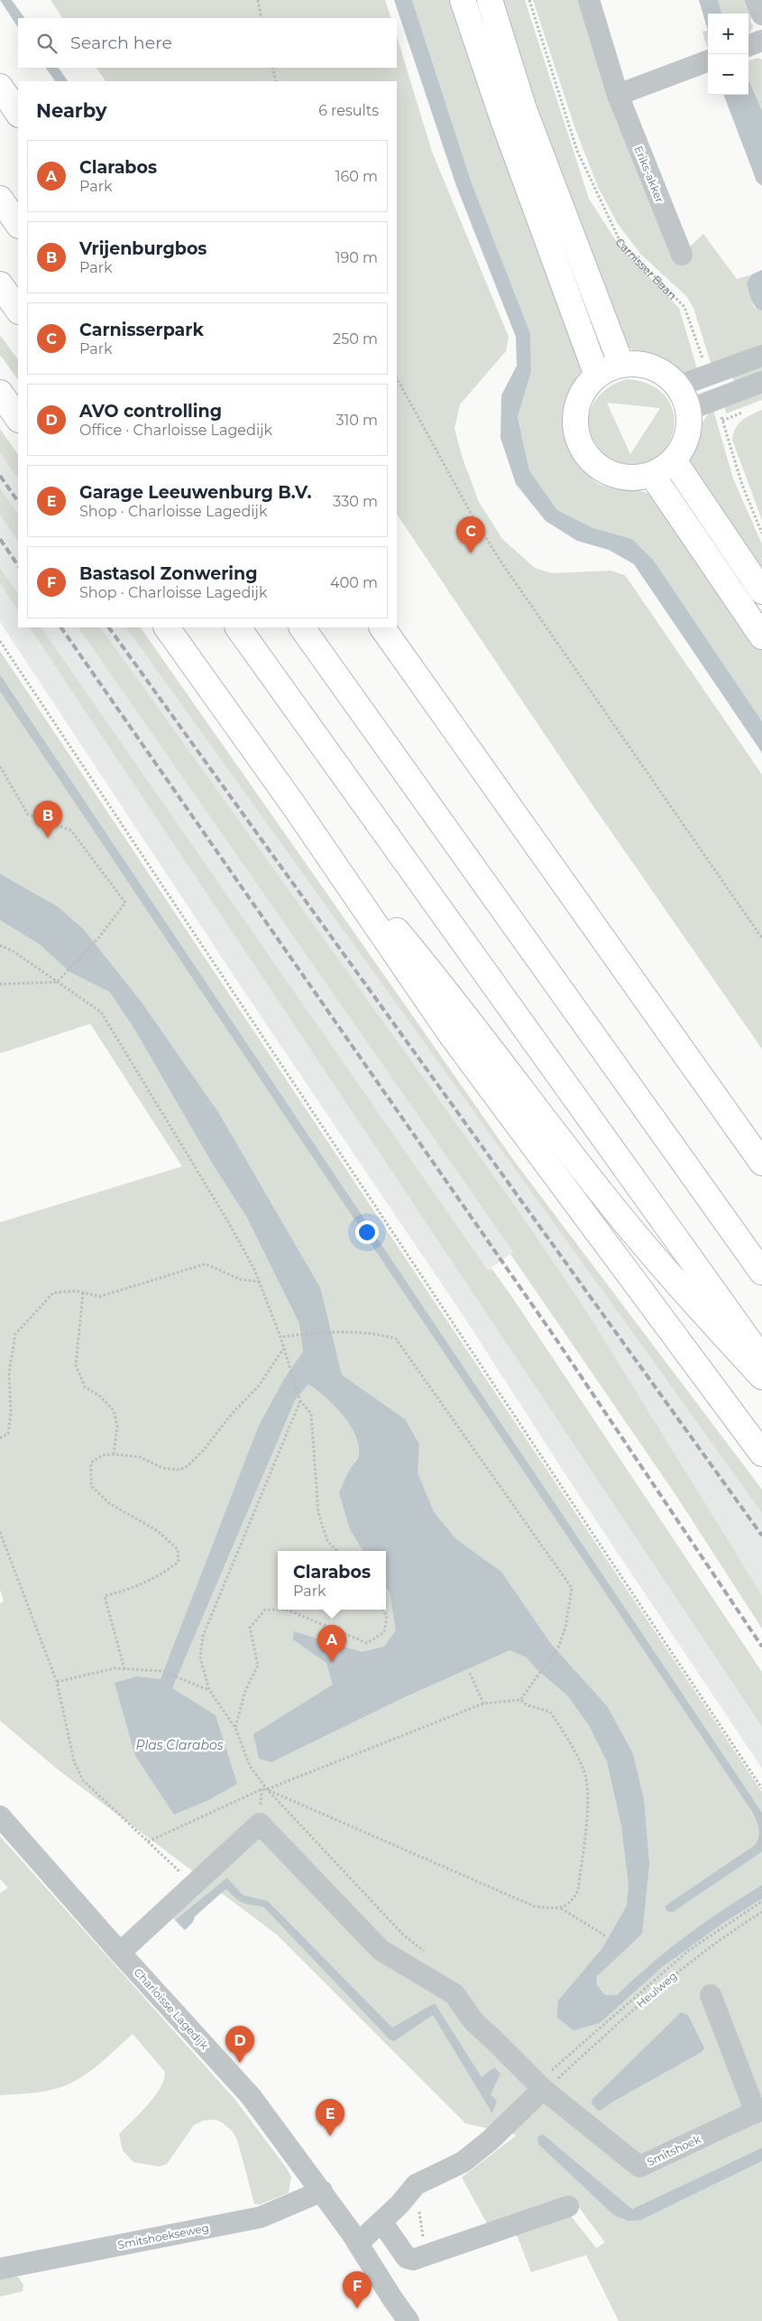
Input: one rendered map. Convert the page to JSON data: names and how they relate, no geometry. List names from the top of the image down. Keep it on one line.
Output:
{"streets":{"street":["Eriks-akker","Charloisse Lagedijk","Smitshoek","Smitshoekseweg"],"path":["Carnisser Baan","Heulweg"]},"crossings":[["Heulweg","Smitshoek"],["Charloisse Lagedijk","Smitshoekseweg"]],"water":["Plas Clarabos"],"page":{"map_buttons":["+","−"],"search":"Search here","heading":["Nearby","6 results"],"list":[{"mark":"A","name":"Clarabos","note":"Park","value":"160 m"},{"mark":"B","name":"Vrijenburgbos","note":"Park","value":"190 m"},{"mark":"C","name":"Carnisserpark","note":"Park","value":"250 m"},{"mark":"D","name":"AVO controlling","note":"Office · Charloisse Lagedijk","value":"310 m"},{"mark":"E","name":"Garage Leeuwenburg B.V.","note":"Shop · Charloisse Lagedijk","value":"330 m"},{"mark":"F","name":"Bastasol Zonwering","note":"Shop · Charloisse Lagedijk","value":"400 m"}],"pins":["C","B","A","D","E","F"],"popup":["Clarabos","Park"]}}
